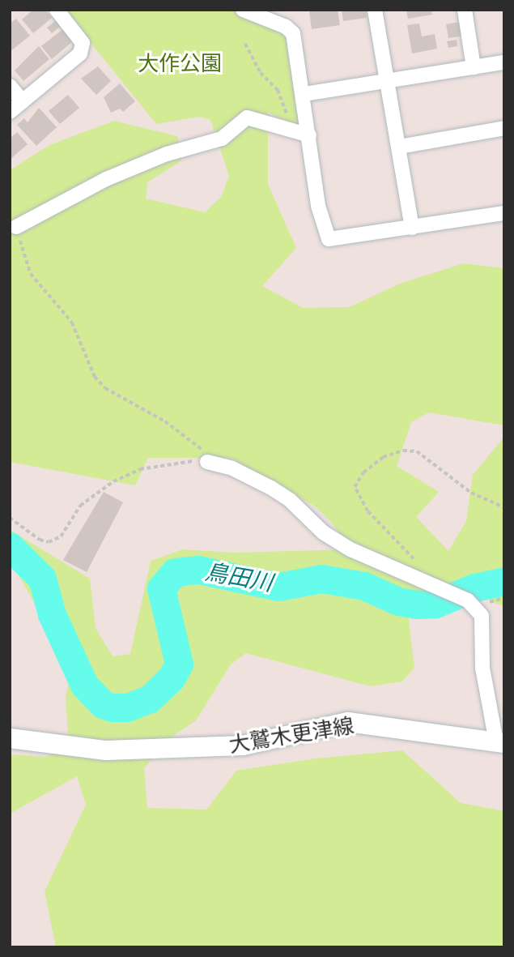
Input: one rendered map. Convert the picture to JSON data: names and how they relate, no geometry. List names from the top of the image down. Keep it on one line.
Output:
{"streets":{"main road":["大鷲木更津線"]},"water":["鳥田川"],"parks":["大作公園"]}
